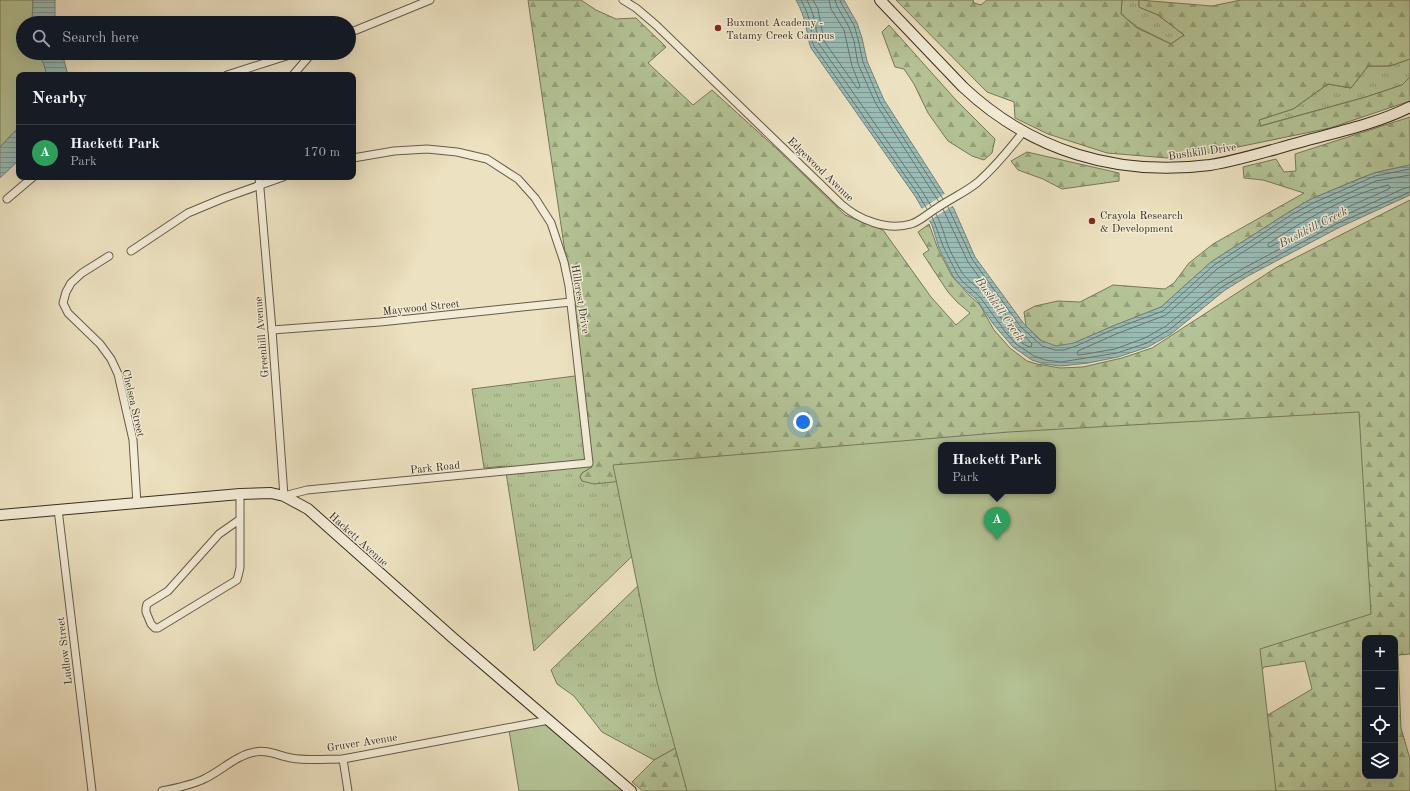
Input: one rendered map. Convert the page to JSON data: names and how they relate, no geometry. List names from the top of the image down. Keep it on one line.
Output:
{"streets":{"main road":["Bushkill Drive","Hackett Avenue"],"street":["Edgewood Avenue","Hillcrest Drive","Maywood Street","Greenhill Avenue","Chelsea Street","Park Road","Ludlow Street","Gruver Avenue"]},"crossings":[["Bushkill Drive","Edgewood Avenue"],["Hillcrest Drive","Maywood Street"],["Hillcrest Drive","Park Road"],["Maywood Street","Greenhill Avenue"],["Greenhill Avenue","Park Road"],["Greenhill Avenue","Hackett Avenue"],["Chelsea Street","Hackett Avenue"],["Park Road","Hackett Avenue"],["Hackett Avenue","Ludlow Street"],["Hackett Avenue","Gruver Avenue"]],"water":["Bushkill Creek"],"places":["Buxmont Academy - Tatamy Creek Campus","Crayola Research & Development"],"page":{"search":"Search here","heading":"Nearby","list":[{"mark":"A","name":"Hackett Park","note":"Park","value":"170 m"}],"popup":["Hackett Park","Park"],"pins":"A","map_buttons":["+","−"]}}
